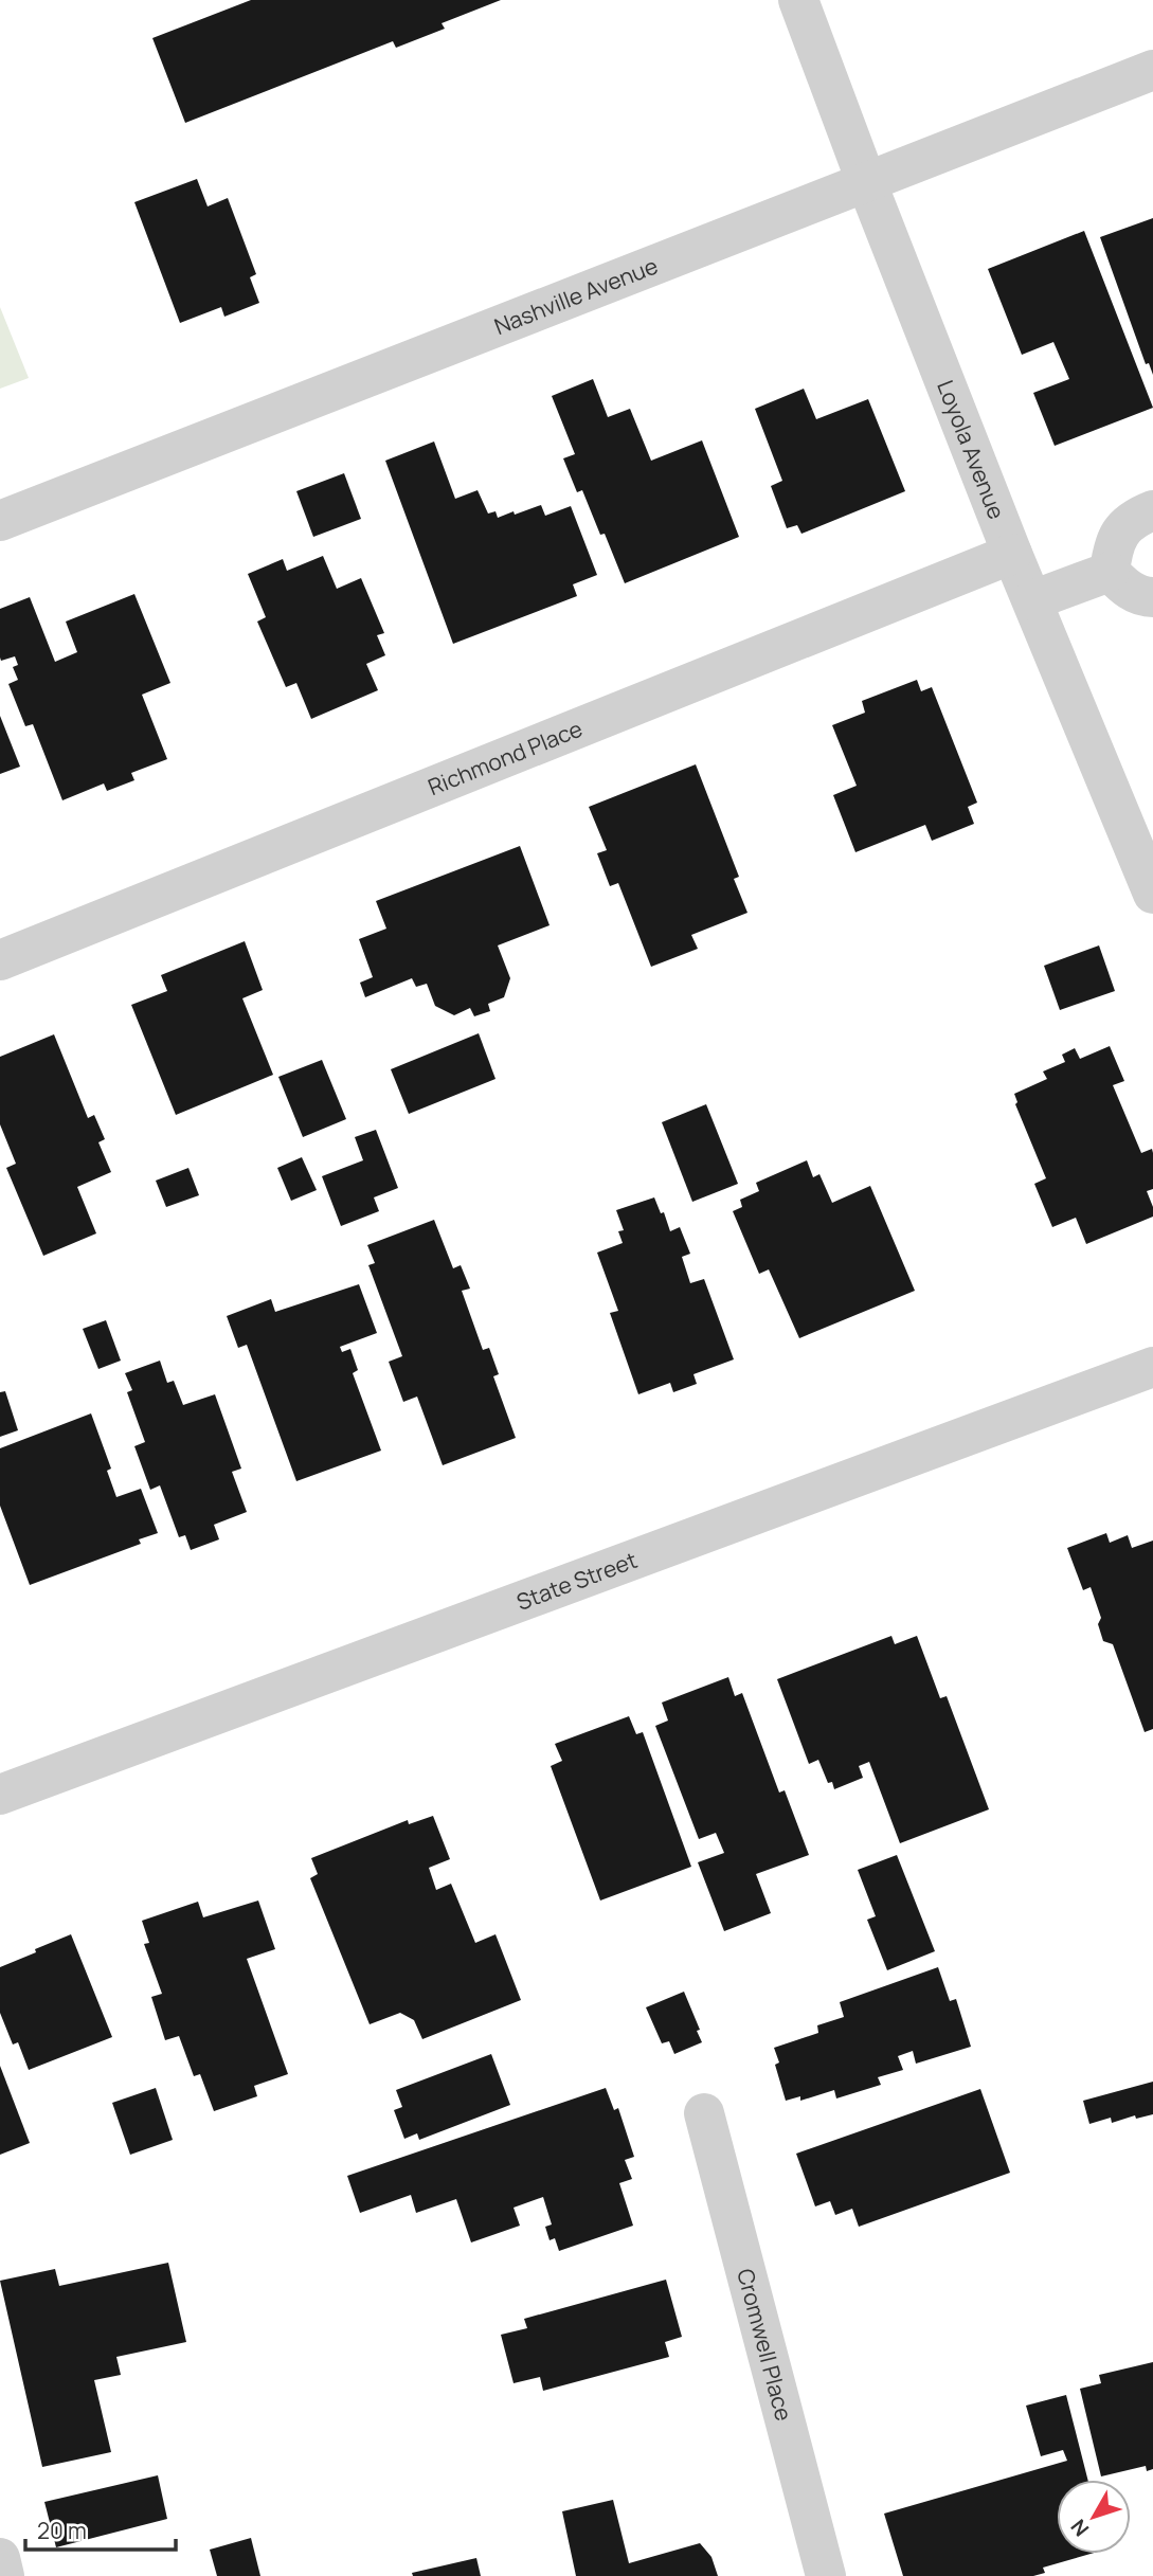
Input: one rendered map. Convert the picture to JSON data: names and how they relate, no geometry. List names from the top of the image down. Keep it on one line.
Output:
{"streets":{"street":["Nashville Avenue","Loyola Avenue","Richmond Place","State Street","Cromwell Place"]},"crossings":[["Nashville Avenue","Loyola Avenue"],["Loyola Avenue","Richmond Place"]],"scale_bar":"20 m","north":"bottom left"}
